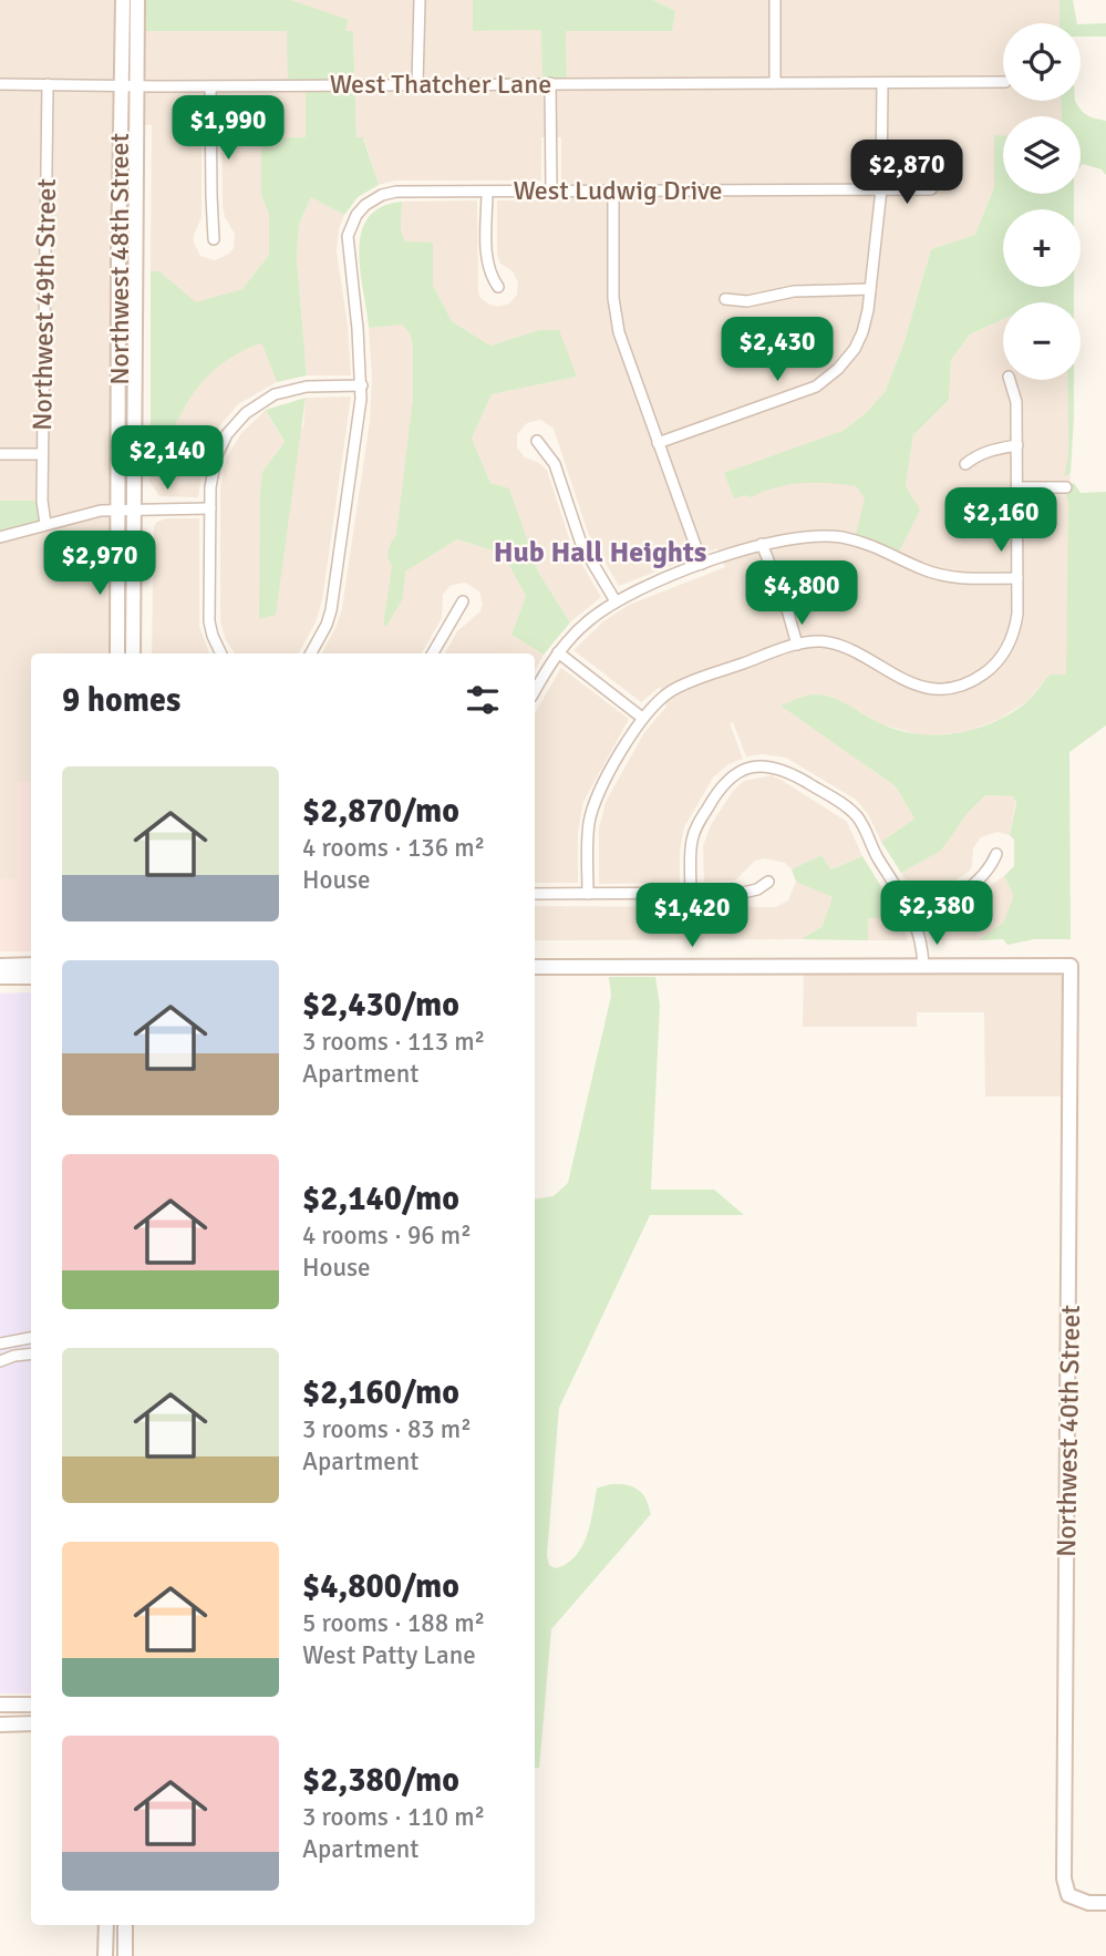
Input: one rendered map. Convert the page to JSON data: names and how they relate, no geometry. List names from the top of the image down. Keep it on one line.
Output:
{"streets":{"street":["West Thatcher Lane","West Ludwig Drive","Northwest 48th Street","Northwest 49th Street","Northwest 40th Street"]},"crossings":[["West Thatcher Lane","Northwest 48th Street"],["West Thatcher Lane","Northwest 49th Street"]],"districts":["Hub Hall Heights"],"page":{"map_buttons":["+","−"],"price":["$1,990","$2,870","$2,430","$2,140","$2,160","$2,970","$4,800","$2,380","$1,420"],"heading":"9 homes","list":[{"name":"$2,870/mo","note":"4 rooms · 136 m² · House"},{"name":"$2,430/mo","note":"3 rooms · 113 m² · Apartment"},{"name":"$2,140/mo","note":"4 rooms · 96 m² · House"},{"name":"$2,160/mo","note":"3 rooms · 83 m² · Apartment"},{"name":"$4,800/mo","note":"5 rooms · 188 m² · West Patty Lane"},{"name":"$2,380/mo","note":"3 rooms · 110 m² · Apartment"}]}}
